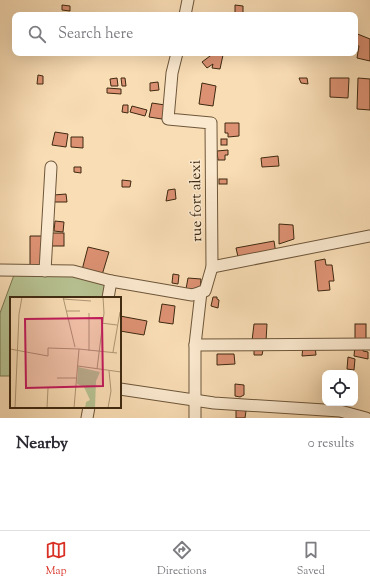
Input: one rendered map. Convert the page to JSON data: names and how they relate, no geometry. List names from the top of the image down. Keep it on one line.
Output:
{"streets":{"street":["rue fort alexi"]},"page":{"search":"Search here","heading":["Nearby","0 results"],"nav":["Map","Directions","Saved"]}}
